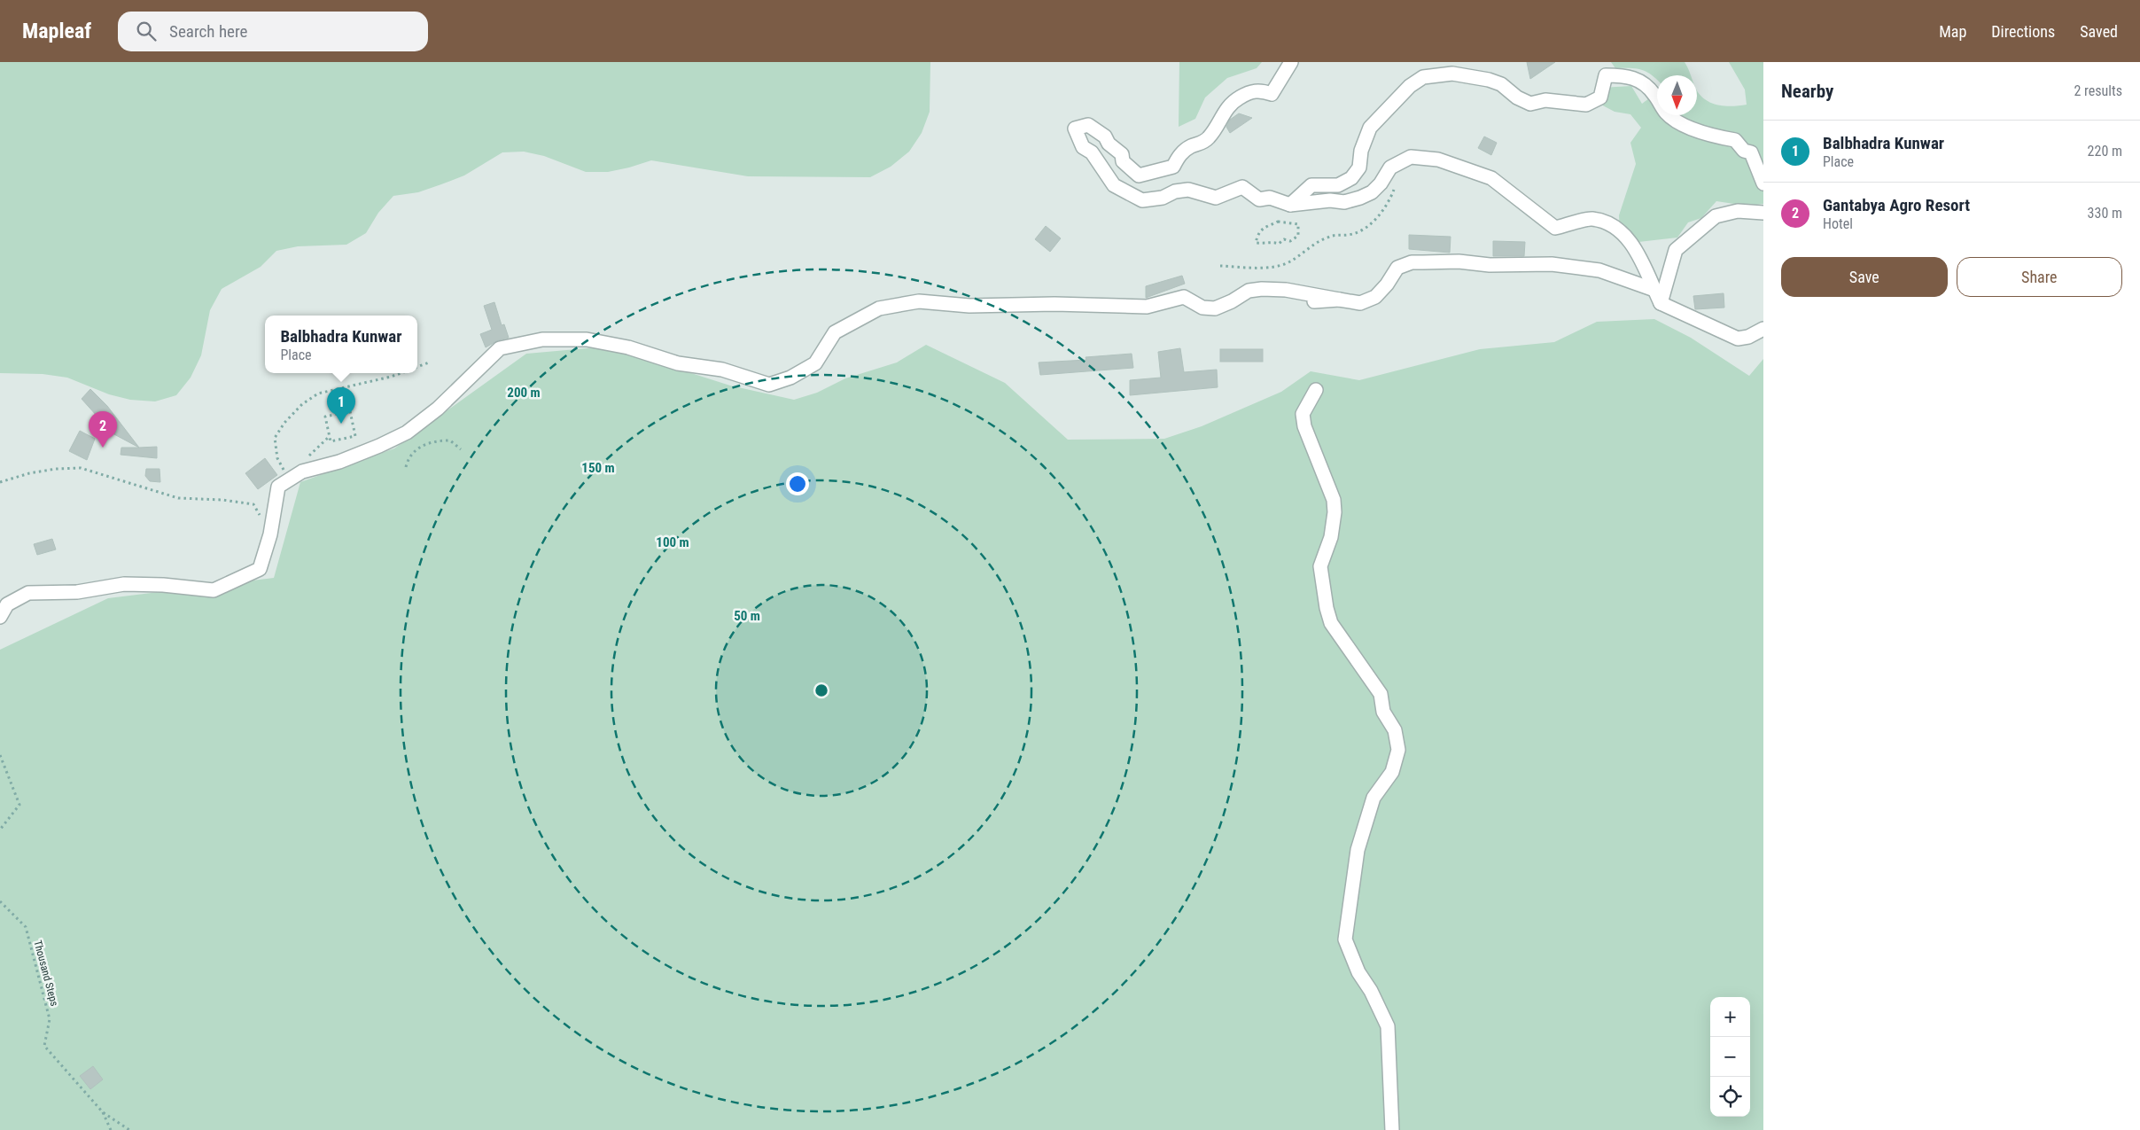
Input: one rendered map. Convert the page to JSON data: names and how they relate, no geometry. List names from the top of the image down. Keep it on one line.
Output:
{"streets":{"path":["Thousand Steps"]},"north":"bottom","page":{"header":"Mapleaf","search":"Search here","nav":["Map","Directions","Saved"],"heading":["Nearby","2 results"],"list":[{"mark":"1","name":"Balbhadra Kunwar","note":"Place","value":"220 m"},{"mark":"2","name":"Gantabya Agro Resort","note":"Hotel","value":"330 m"}],"buttons":["Save","Share"],"popup":["Balbhadra Kunwar","Place"],"pins":["1","2"],"map_buttons":["+","−"]},"rings":["200 m","150 m","100 m","50 m"]}
